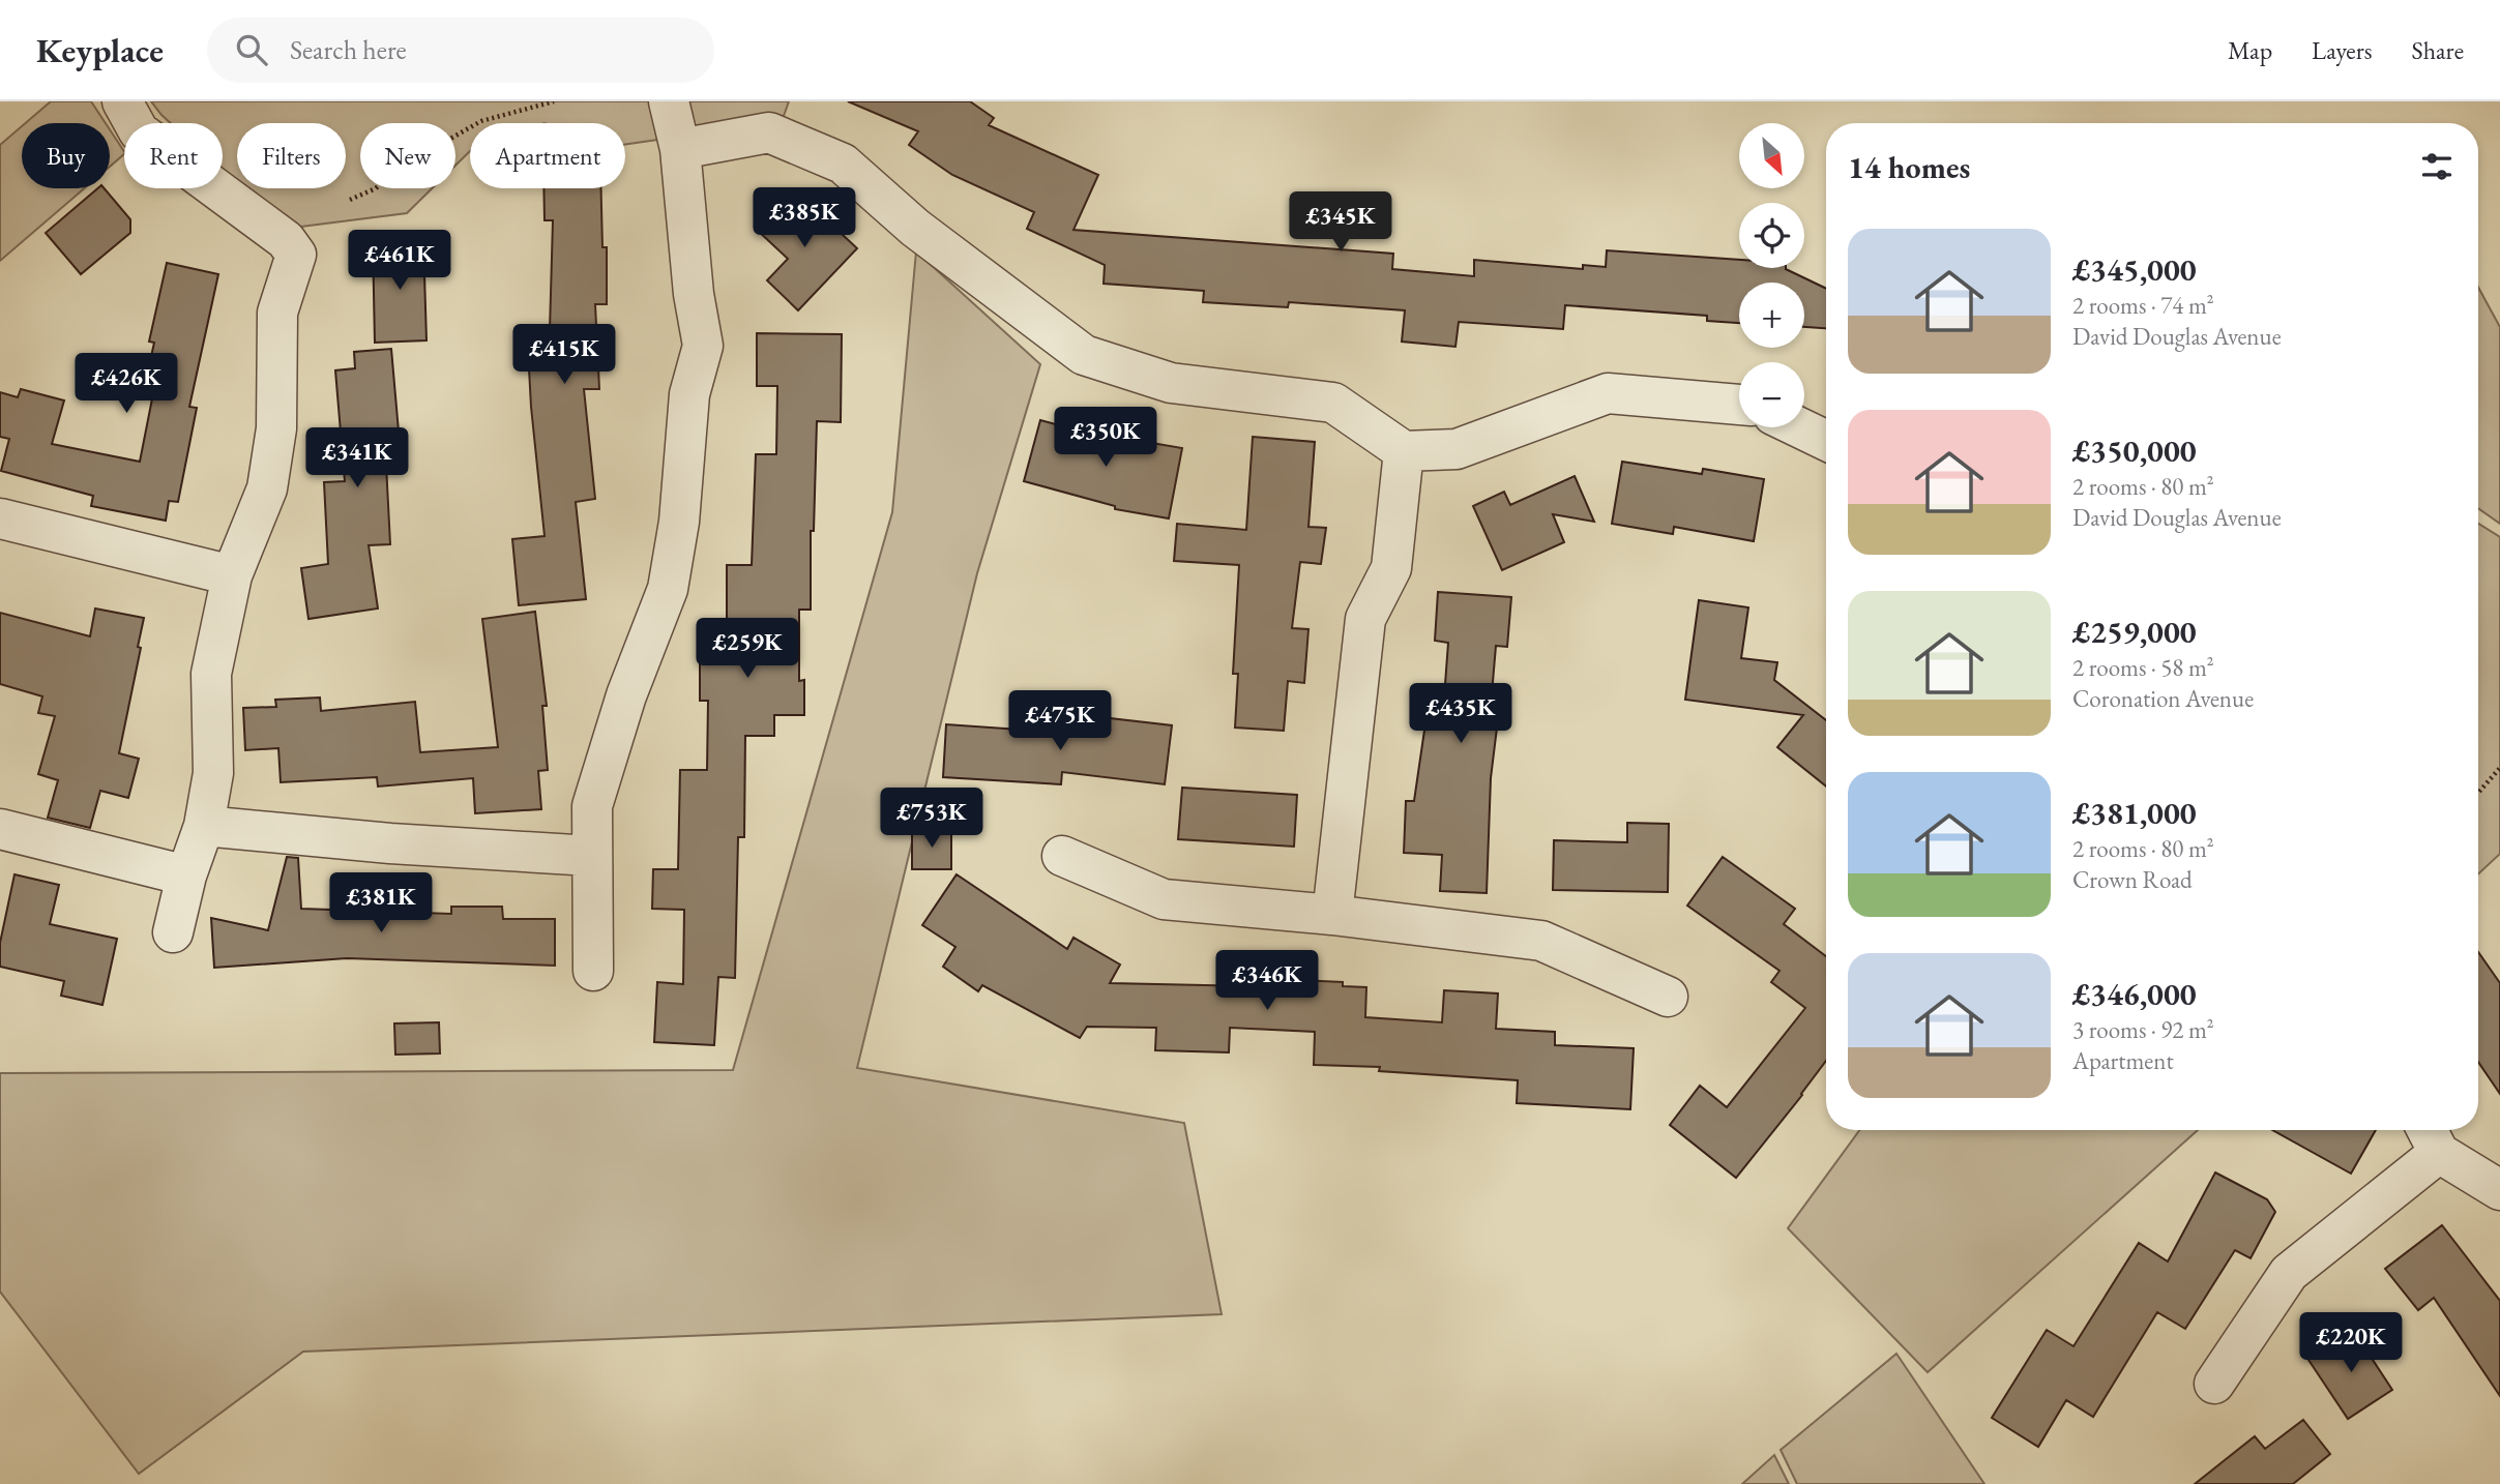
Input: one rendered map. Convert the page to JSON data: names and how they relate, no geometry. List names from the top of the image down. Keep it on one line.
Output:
{"north":"bottom right","page":{"header":"Keyplace","search":"Search here","nav":["Map","Layers","Share"],"map_buttons":["+","−"],"chip":["Buy","Rent","Filters","New","Apartment"],"heading":"14 homes","price":["£385K","£345K","£461K","£415K","£426K","£350K","£341K","£259K","£435K","£475K","£753K","£381K","£346K","£220K"],"list":[{"name":"£345,000","note":"2 rooms · 74 m² · David Douglas Avenue"},{"name":"£350,000","note":"2 rooms · 80 m² · David Douglas Avenue"},{"name":"£259,000","note":"2 rooms · 58 m² · Coronation Avenue"},{"name":"£381,000","note":"2 rooms · 80 m² · Crown Road"},{"name":"£346,000","note":"3 rooms · 92 m² · Apartment"}]}}
